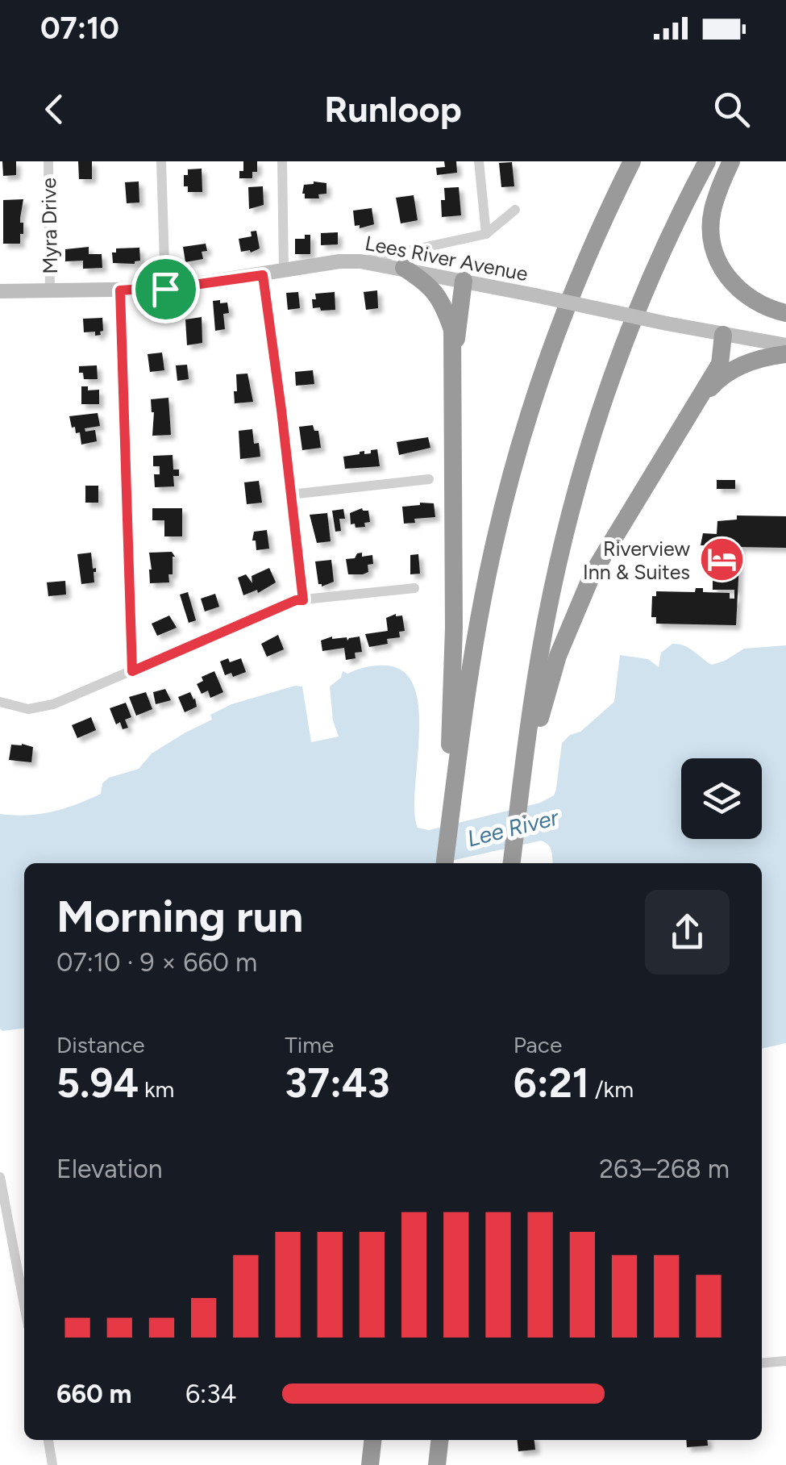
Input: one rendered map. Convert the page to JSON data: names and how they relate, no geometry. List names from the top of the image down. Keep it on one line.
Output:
{"streets":{"main road":["Lees River Avenue"],"street":["Myra Drive"]},"crossings":[["Myra Drive","Lees River Avenue"]],"water":["Lee River"],"places":{"hotel":["Riverview Inn & Suites"]},"page":{"status":"07:10","header":"Runloop","heading":["Morning run","07:10 · 9 × 660 m"],"stats":[["Distance","5.94 km"],["Time","37:43"],["Pace","6:21 /km"]],"chart":["Elevation","263–268 m"],"list":[{"name":"660 m","note":"6:34"}]}}
